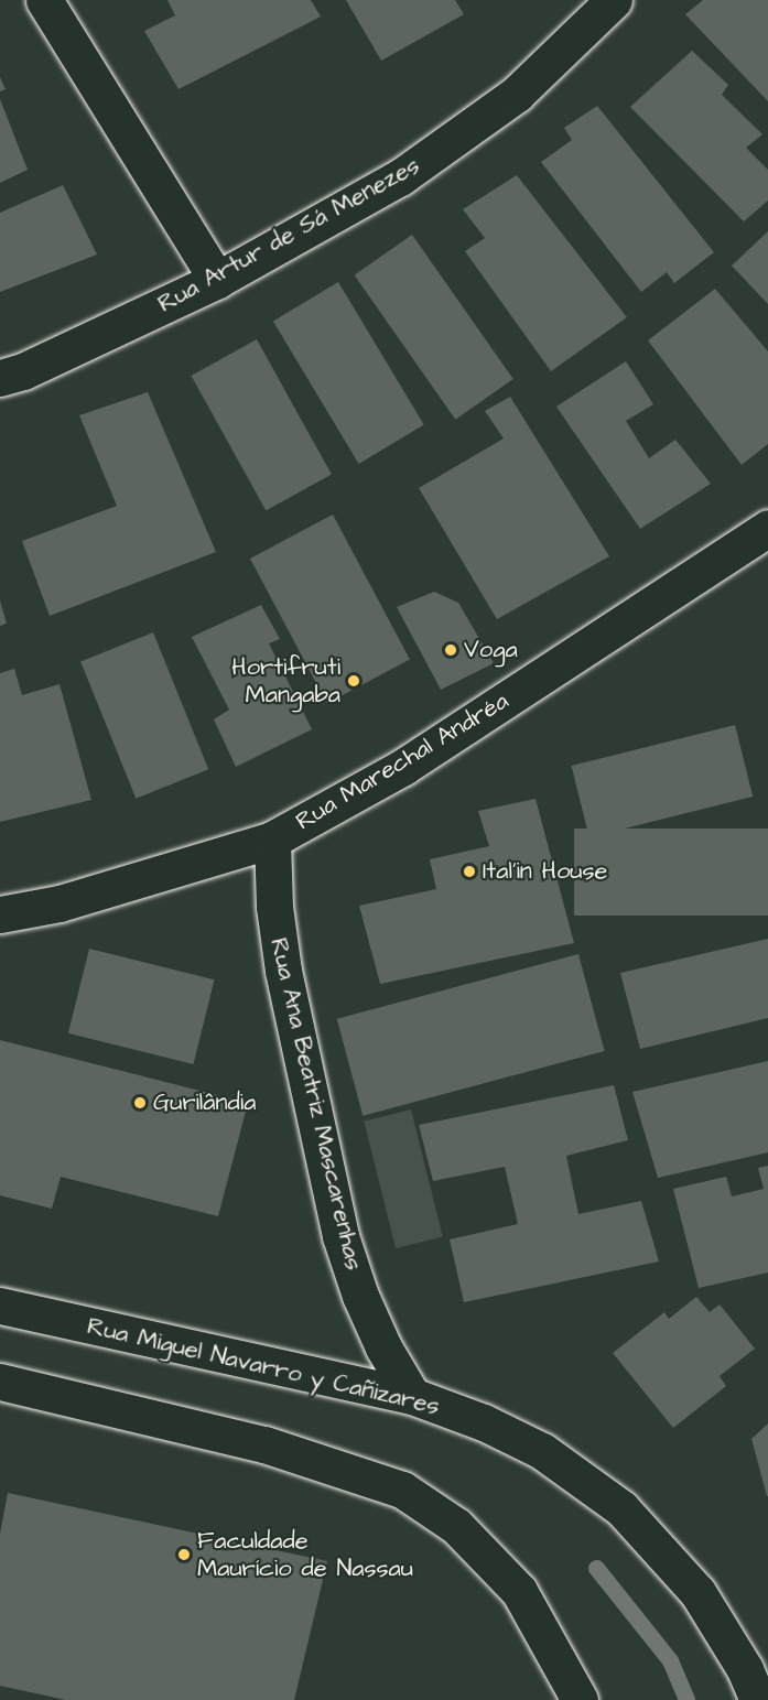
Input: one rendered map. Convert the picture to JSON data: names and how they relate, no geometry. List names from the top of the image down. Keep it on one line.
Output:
{"streets":{"street":["Rua Artur de Sá Menezes","Rua Marechal Andréa","Rua Ana Beatriz Mascarenhas","Rua Miguel Navarro y Cañizares"]},"crossings":[["Rua Marechal Andréa","Rua Ana Beatriz Mascarenhas"],["Rua Ana Beatriz Mascarenhas","Rua Miguel Navarro y Cañizares"]],"places":["Voga","Hortifruti Mangaba","Ital'in House","Gurilândia","Faculdade Maurício de Nassau"]}
